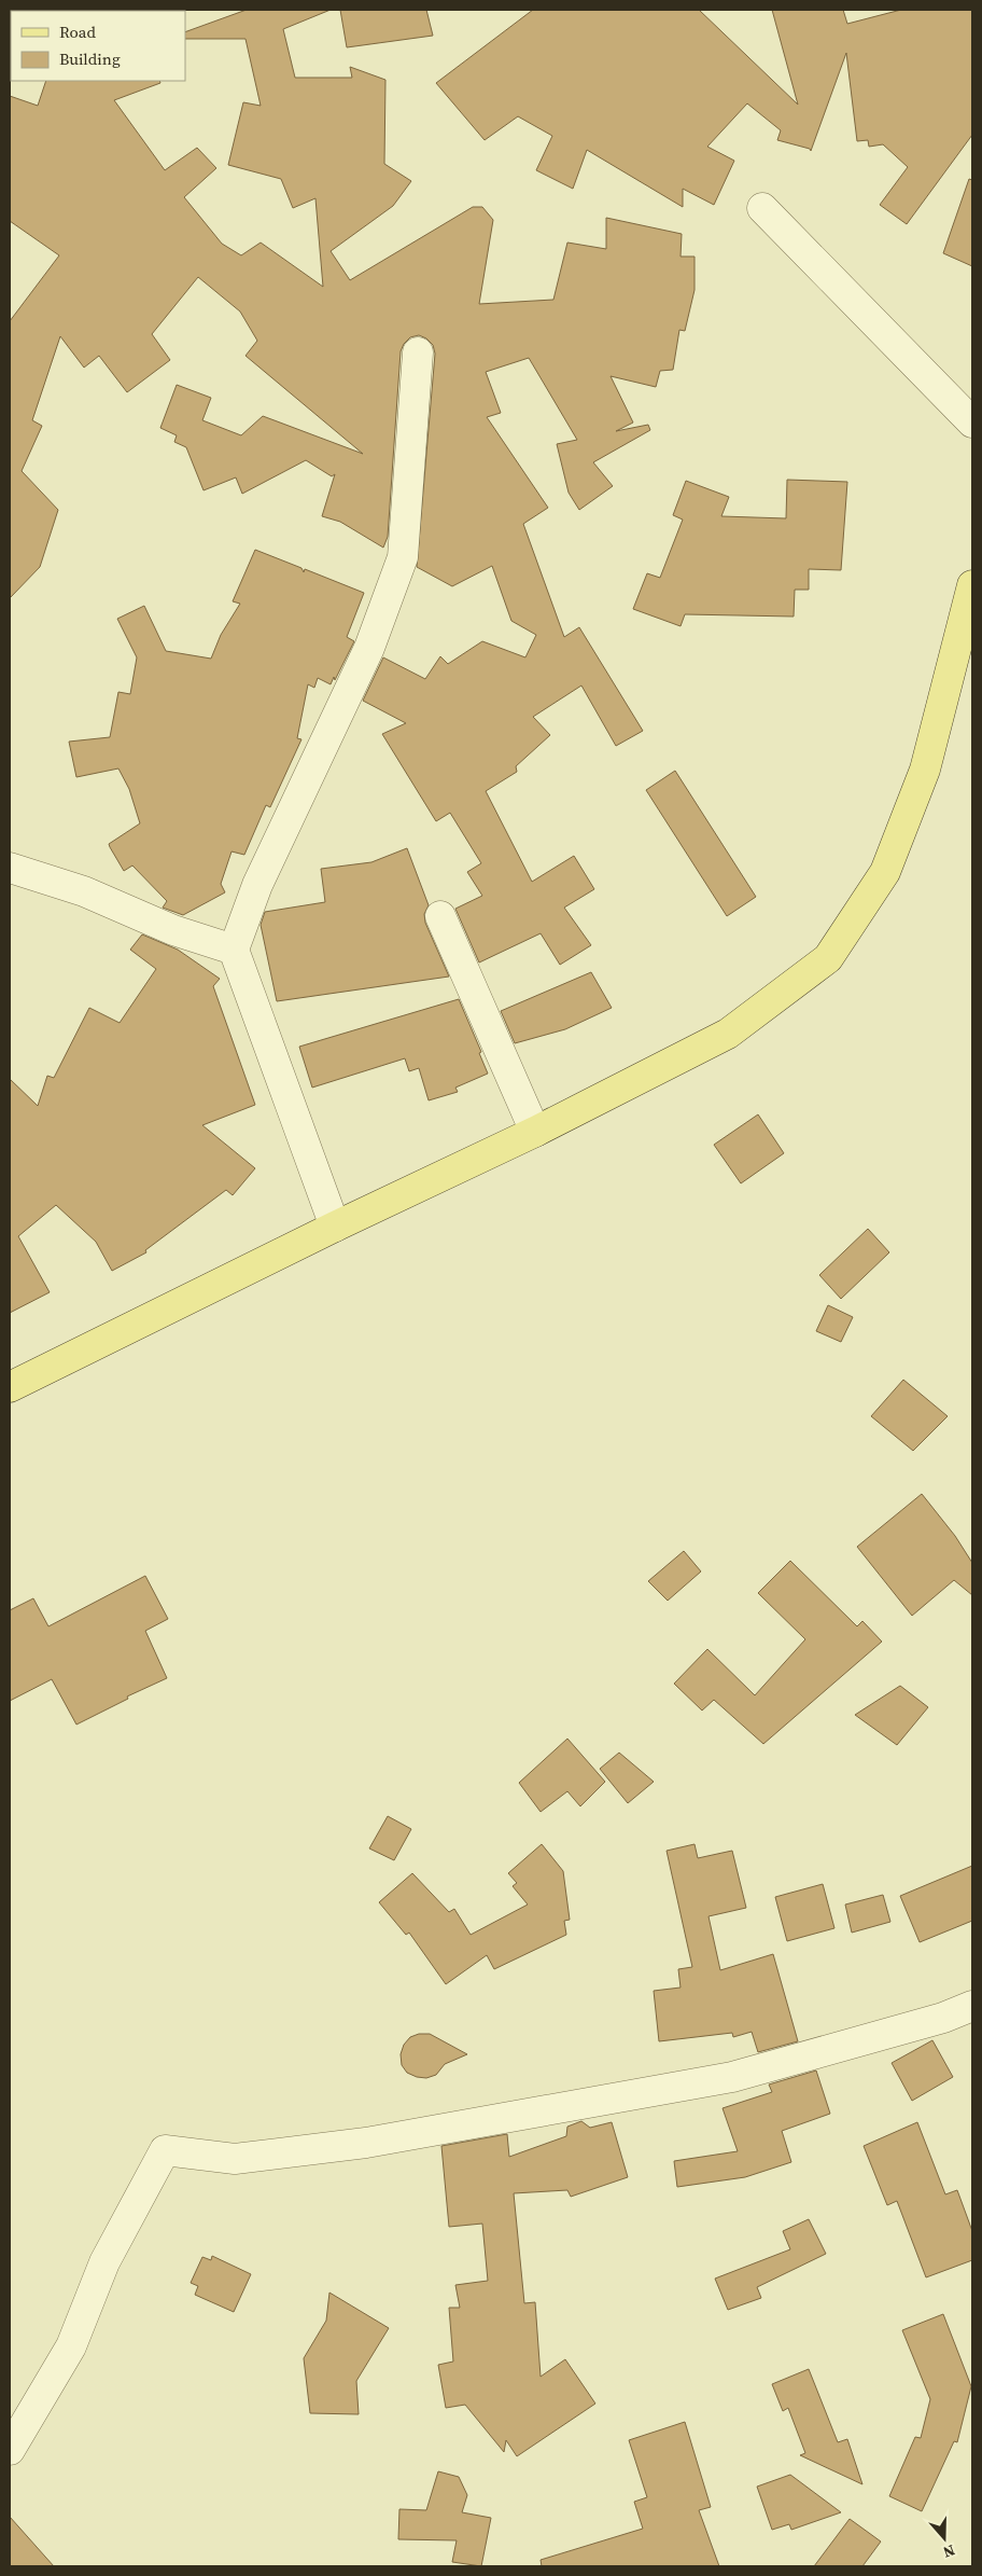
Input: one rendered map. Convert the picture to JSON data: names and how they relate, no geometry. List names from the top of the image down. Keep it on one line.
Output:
{"legend":["Road","Building"],"north":"bottom"}
